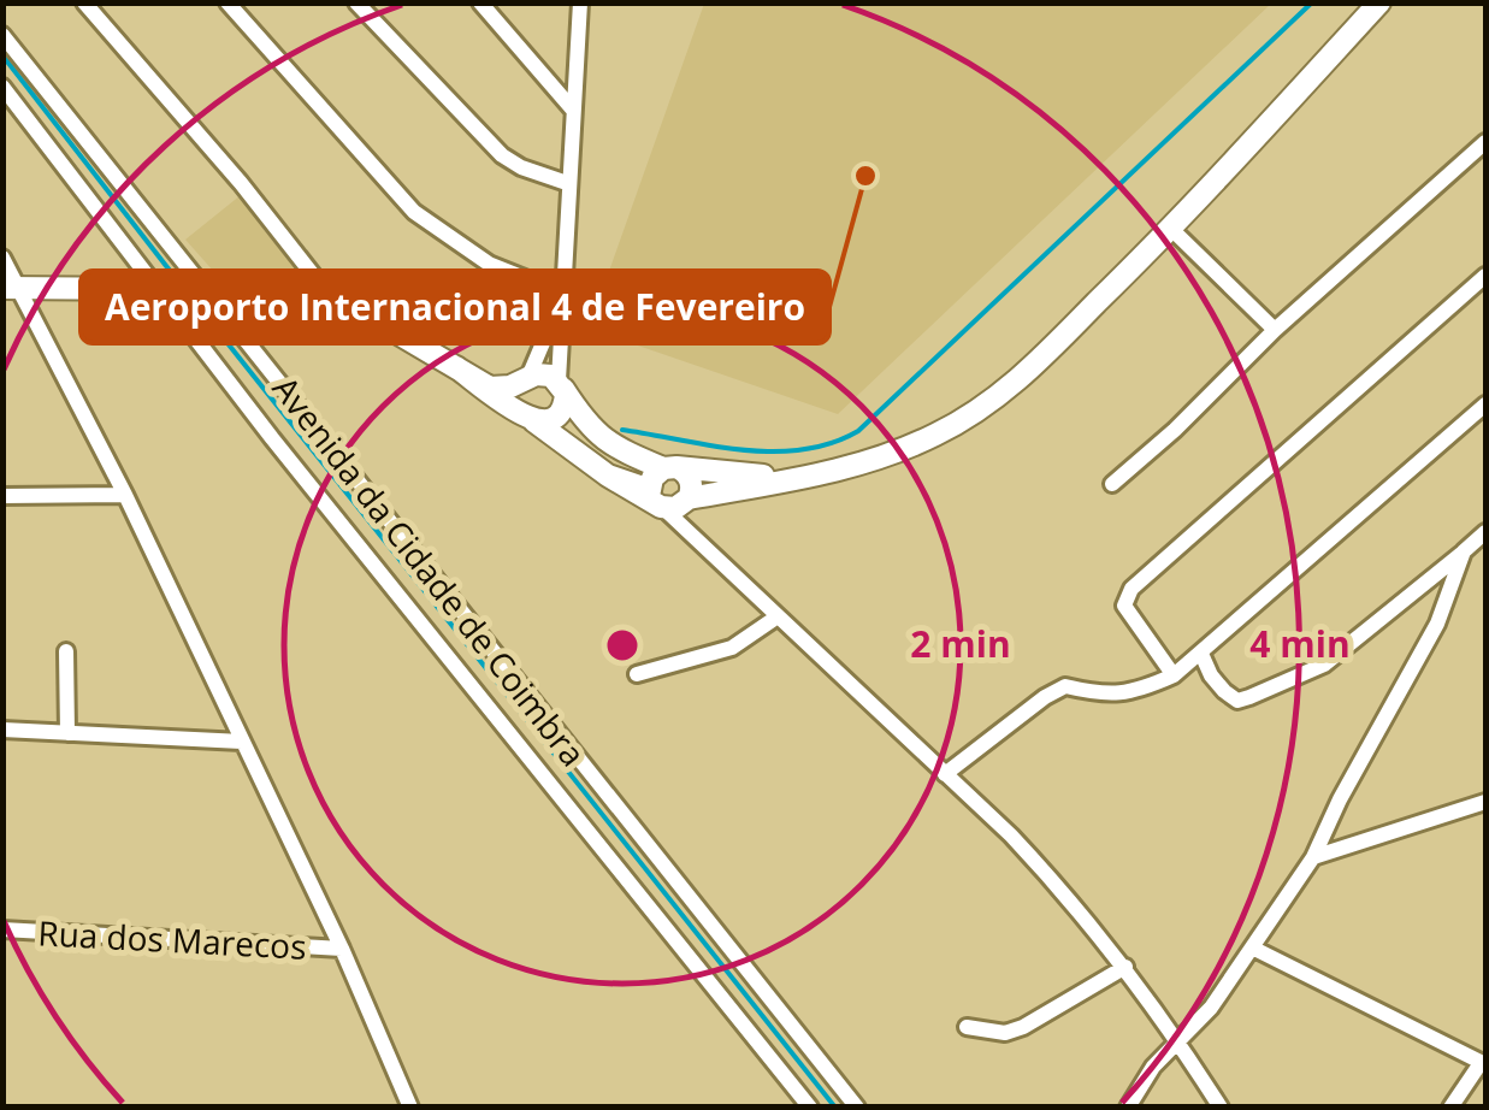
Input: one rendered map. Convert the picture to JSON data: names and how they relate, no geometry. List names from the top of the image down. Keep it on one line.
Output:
{"streets":{"street":["Avenida da Cidade de Coimbra","Rua dos Marecos"]},"places":["Aeroporto Internacional 4 de Fevereiro"],"rings":["2 min","4 min"]}
